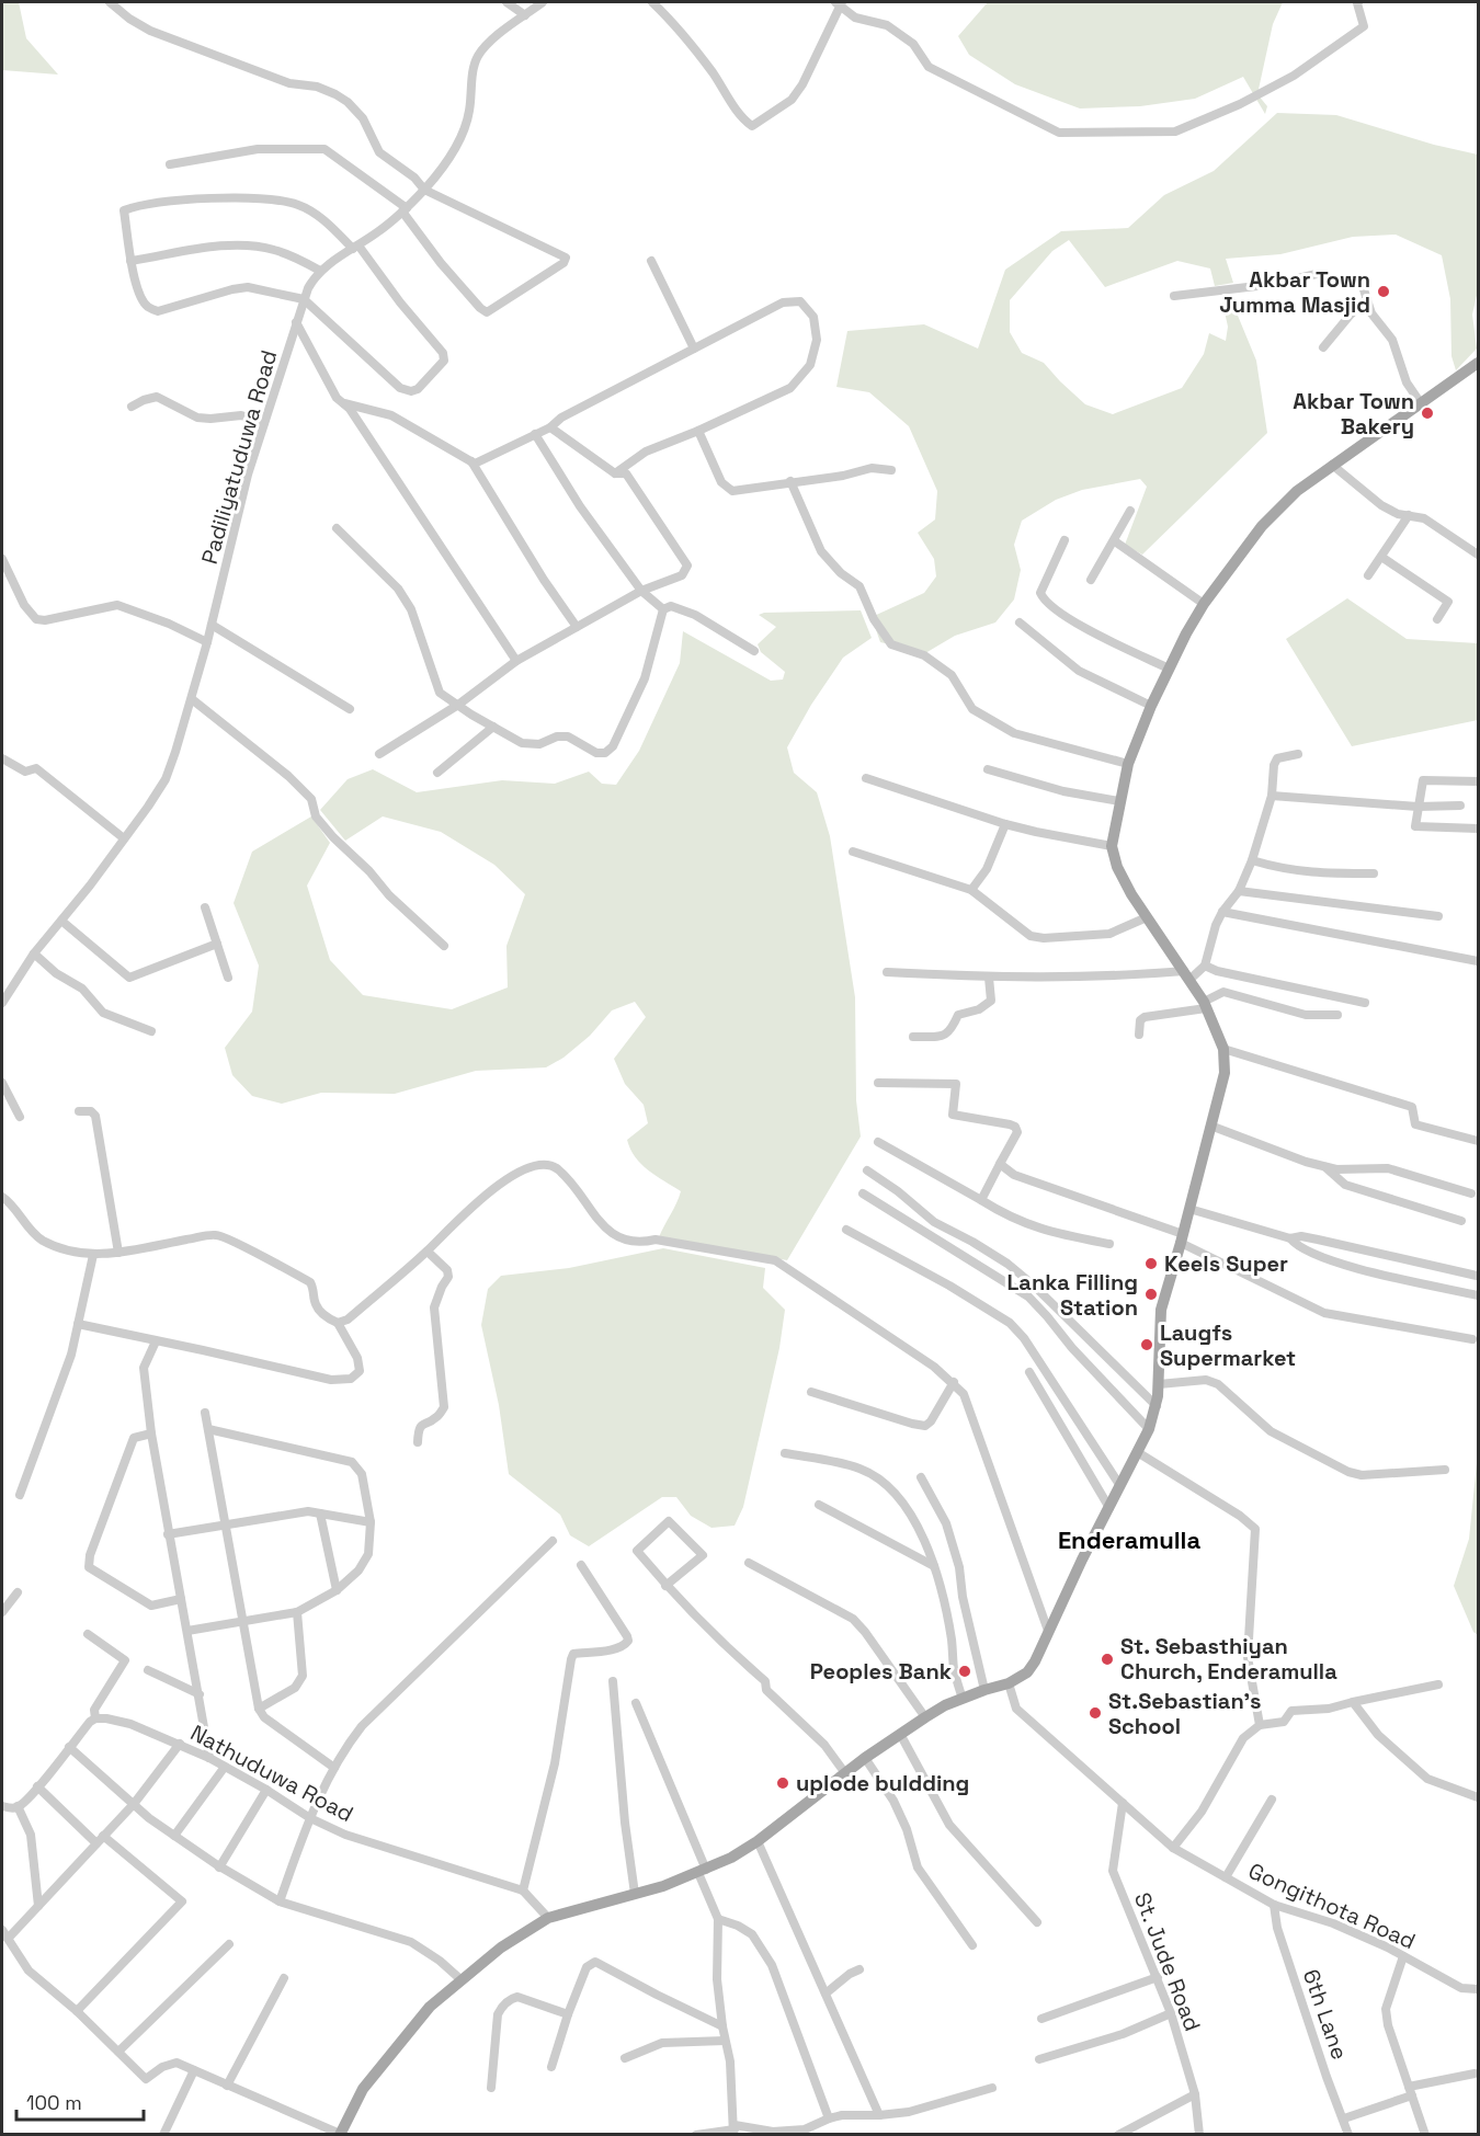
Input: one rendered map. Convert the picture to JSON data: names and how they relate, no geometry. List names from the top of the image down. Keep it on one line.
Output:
{"streets":{"street":["Padiliyatuduwa Road","Nathuduwa Road","Gongithota Road","St. Jude Road","6th Lane"]},"crossings":[["Gongithota Road","St. Jude Road"],["Gongithota Road","6th Lane"]],"districts":["Enderamulla"],"places":["Akbar Town Jumma Masjid","Akbar Town Bakery","Keels Super","Lanka Filling Station","Laugfs Supermarket","St. Sebasthiyan Church, Enderamulla","Peoples Bank","St.Sebastian's School","uplode buldding"],"scale_bar":"100 m"}
